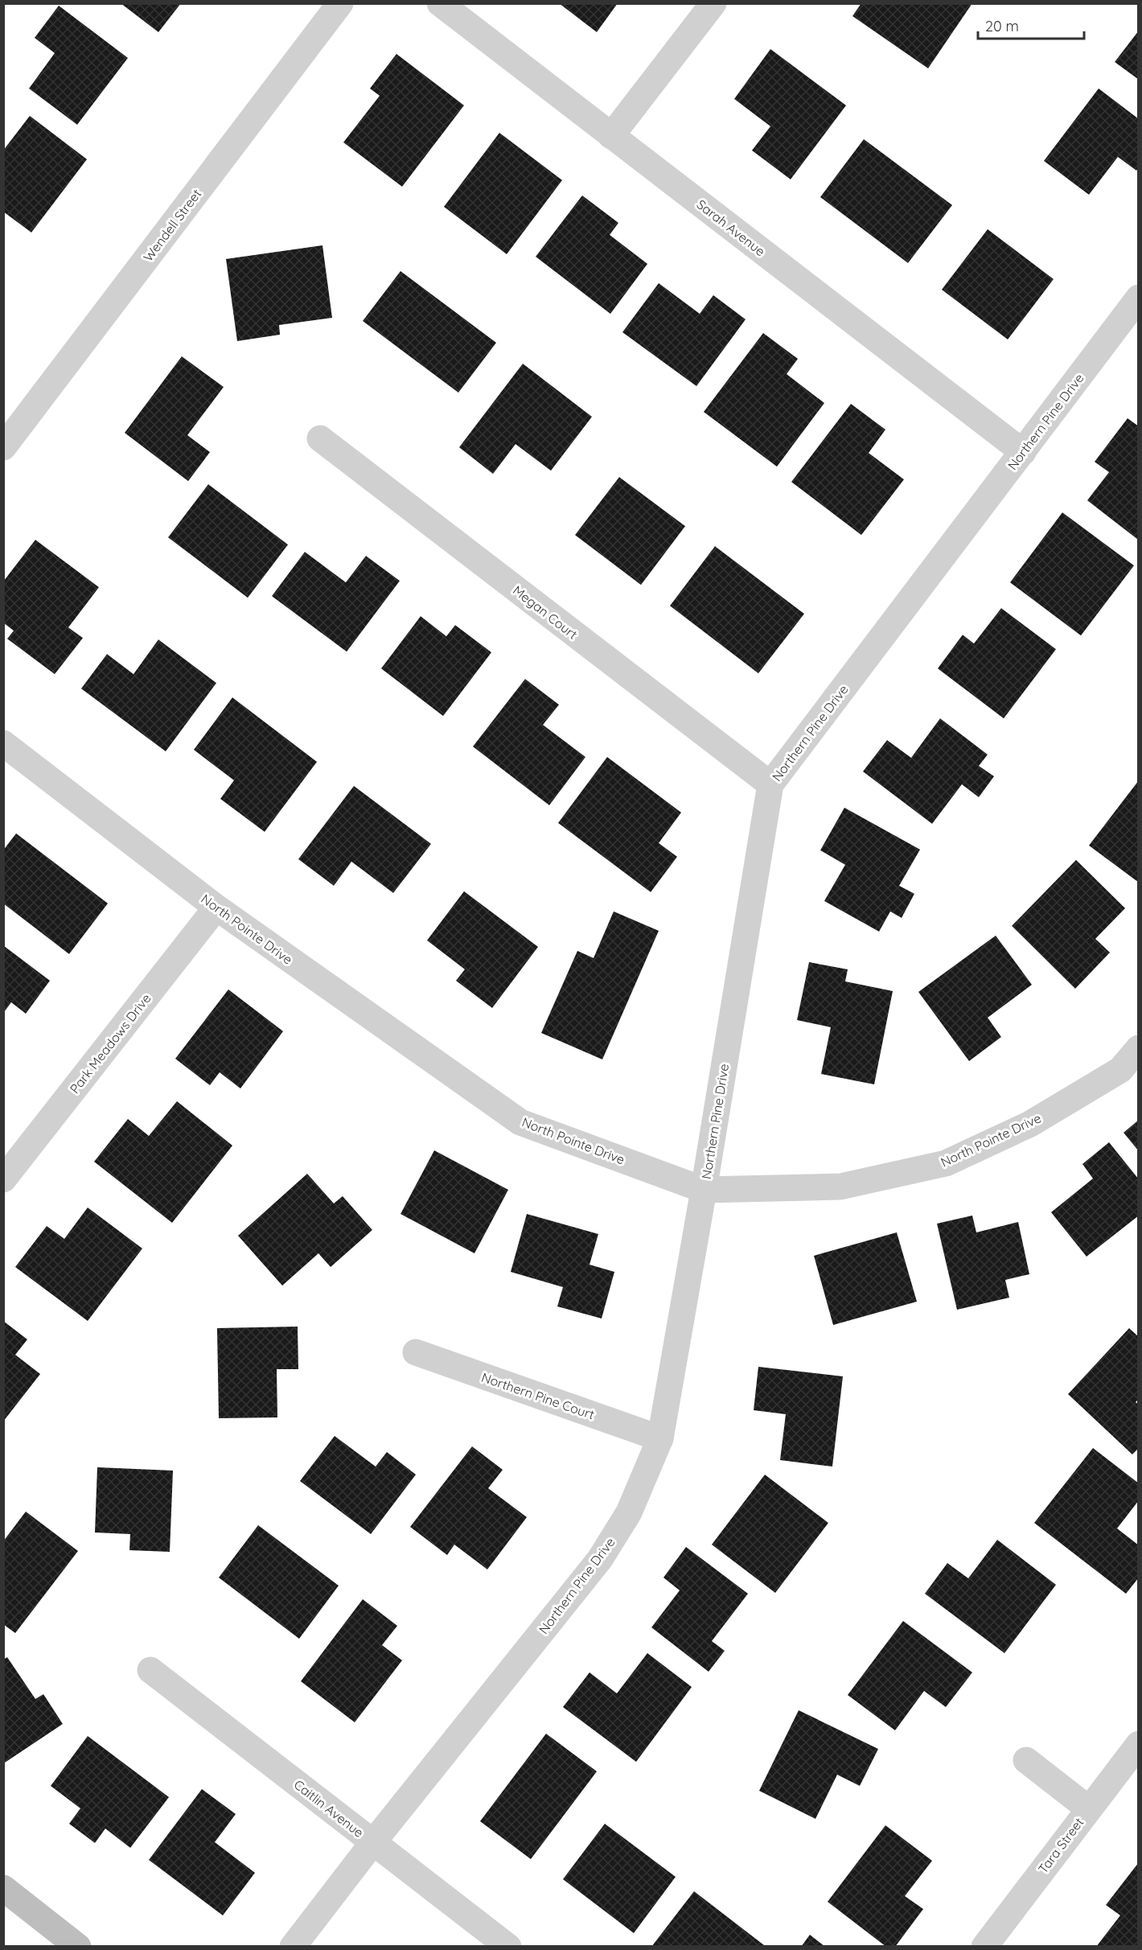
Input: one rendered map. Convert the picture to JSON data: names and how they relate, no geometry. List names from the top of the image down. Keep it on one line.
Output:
{"streets":{"street":["Wendell Street","Sarah Avenue","Northern Pine Drive","Megan Court","North Pointe Drive","Park Meadows Drive","Northern Pine Court","Caitlin Avenue","Tara Street"]},"crossings":[["Sarah Avenue","Northern Pine Drive"],["Northern Pine Drive","Megan Court"],["Northern Pine Drive","North Pointe Drive"],["Northern Pine Drive","Northern Pine Court"],["Northern Pine Drive","Caitlin Avenue"],["North Pointe Drive","Park Meadows Drive"]],"scale_bar":"20 m"}
